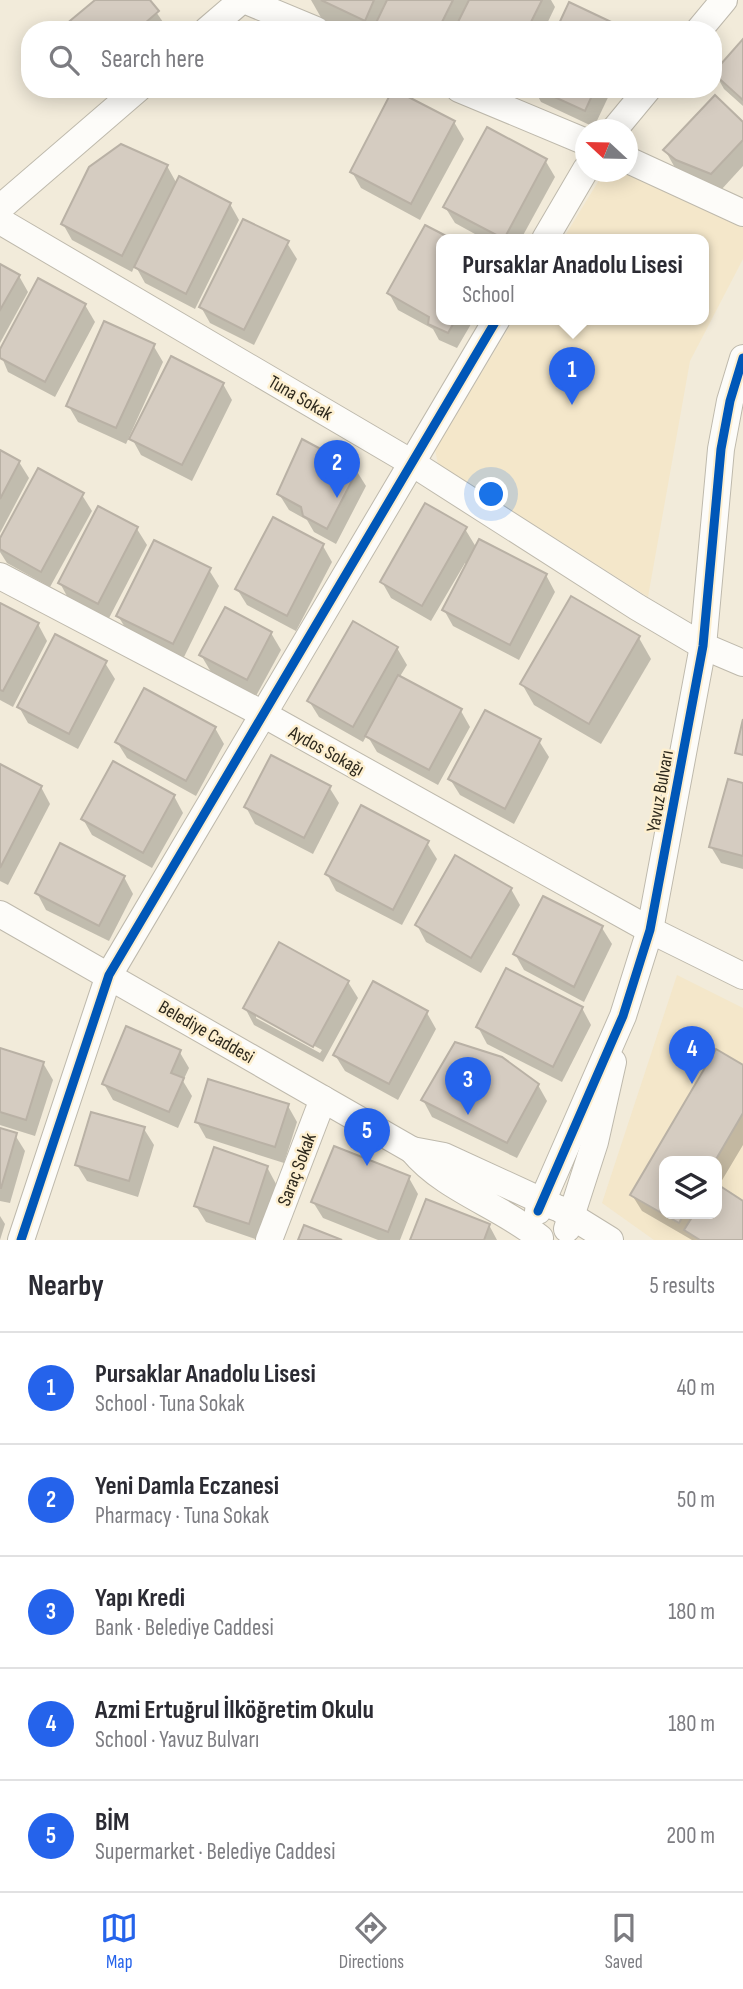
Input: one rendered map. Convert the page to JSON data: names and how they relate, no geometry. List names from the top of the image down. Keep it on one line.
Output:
{"streets":{"street":["Tuna Sokak","Aydos Sokağı","Yavuz Bulvarı","Belediye Caddesi","Saraç Sokak"]},"crossings":[["Tuna Sokak","Yavuz Bulvarı"],["Aydos Sokağı","Yavuz Bulvarı"],["Yavuz Bulvarı","Belediye Caddesi"],["Belediye Caddesi","Saraç Sokak"]],"north":"left","page":{"search":"Search here","popup":["Pursaklar Anadolu Lisesi","School"],"pins":["1","2","4","3","5"],"heading":["Nearby","5 results"],"list":[{"mark":"1","name":"Pursaklar Anadolu Lisesi","note":"School · Tuna Sokak","value":"40 m"},{"mark":"2","name":"Yeni Damla Eczanesi","note":"Pharmacy · Tuna Sokak","value":"50 m"},{"mark":"3","name":"Yapı Kredi","note":"Bank · Belediye Caddesi","value":"180 m"},{"mark":"4","name":"Azmi Ertuğrul İlköğretim Okulu","note":"School · Yavuz Bulvarı","value":"180 m"},{"mark":"5","name":"BİM","note":"Supermarket · Belediye Caddesi","value":"200 m"}],"nav":["Map","Directions","Saved"]}}
